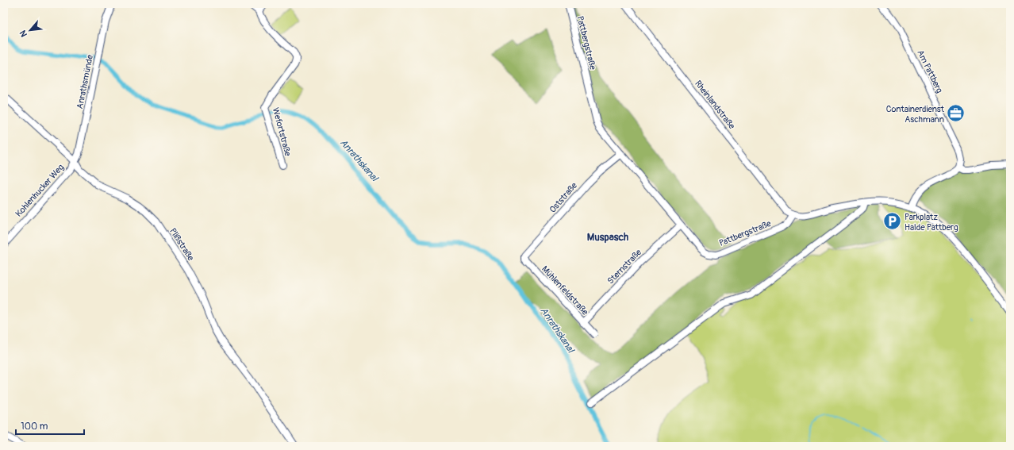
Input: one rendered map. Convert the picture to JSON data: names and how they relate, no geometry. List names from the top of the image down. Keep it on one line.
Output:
{"streets":{"street":["Pattbergstraße","Am Pattberg","Anrathsmünde","Rheinlandstraße","Wefortstraße","Kohlenhucker Weg","Oststraße","Plißstraße","Sternstraße","Mühlenfeldstraße"]},"crossings":[["Pattbergstraße","Rheinlandstraße"],["Pattbergstraße","Oststraße"],["Pattbergstraße","Sternstraße"],["Anrathsmünde","Kohlenhucker Weg"],["Anrathsmünde","Plißstraße"],["Kohlenhucker Weg","Plißstraße"],["Oststraße","Mühlenfeldstraße"],["Sternstraße","Mühlenfeldstraße"]],"districts":["Muspasch"],"water":["Anrathskanal"],"places":{"office":["Containerdienst Aschmann"],"parking":["Parkplatz Halde Pattberg"]},"scale_bar":"100 m","north":"bottom left"}
